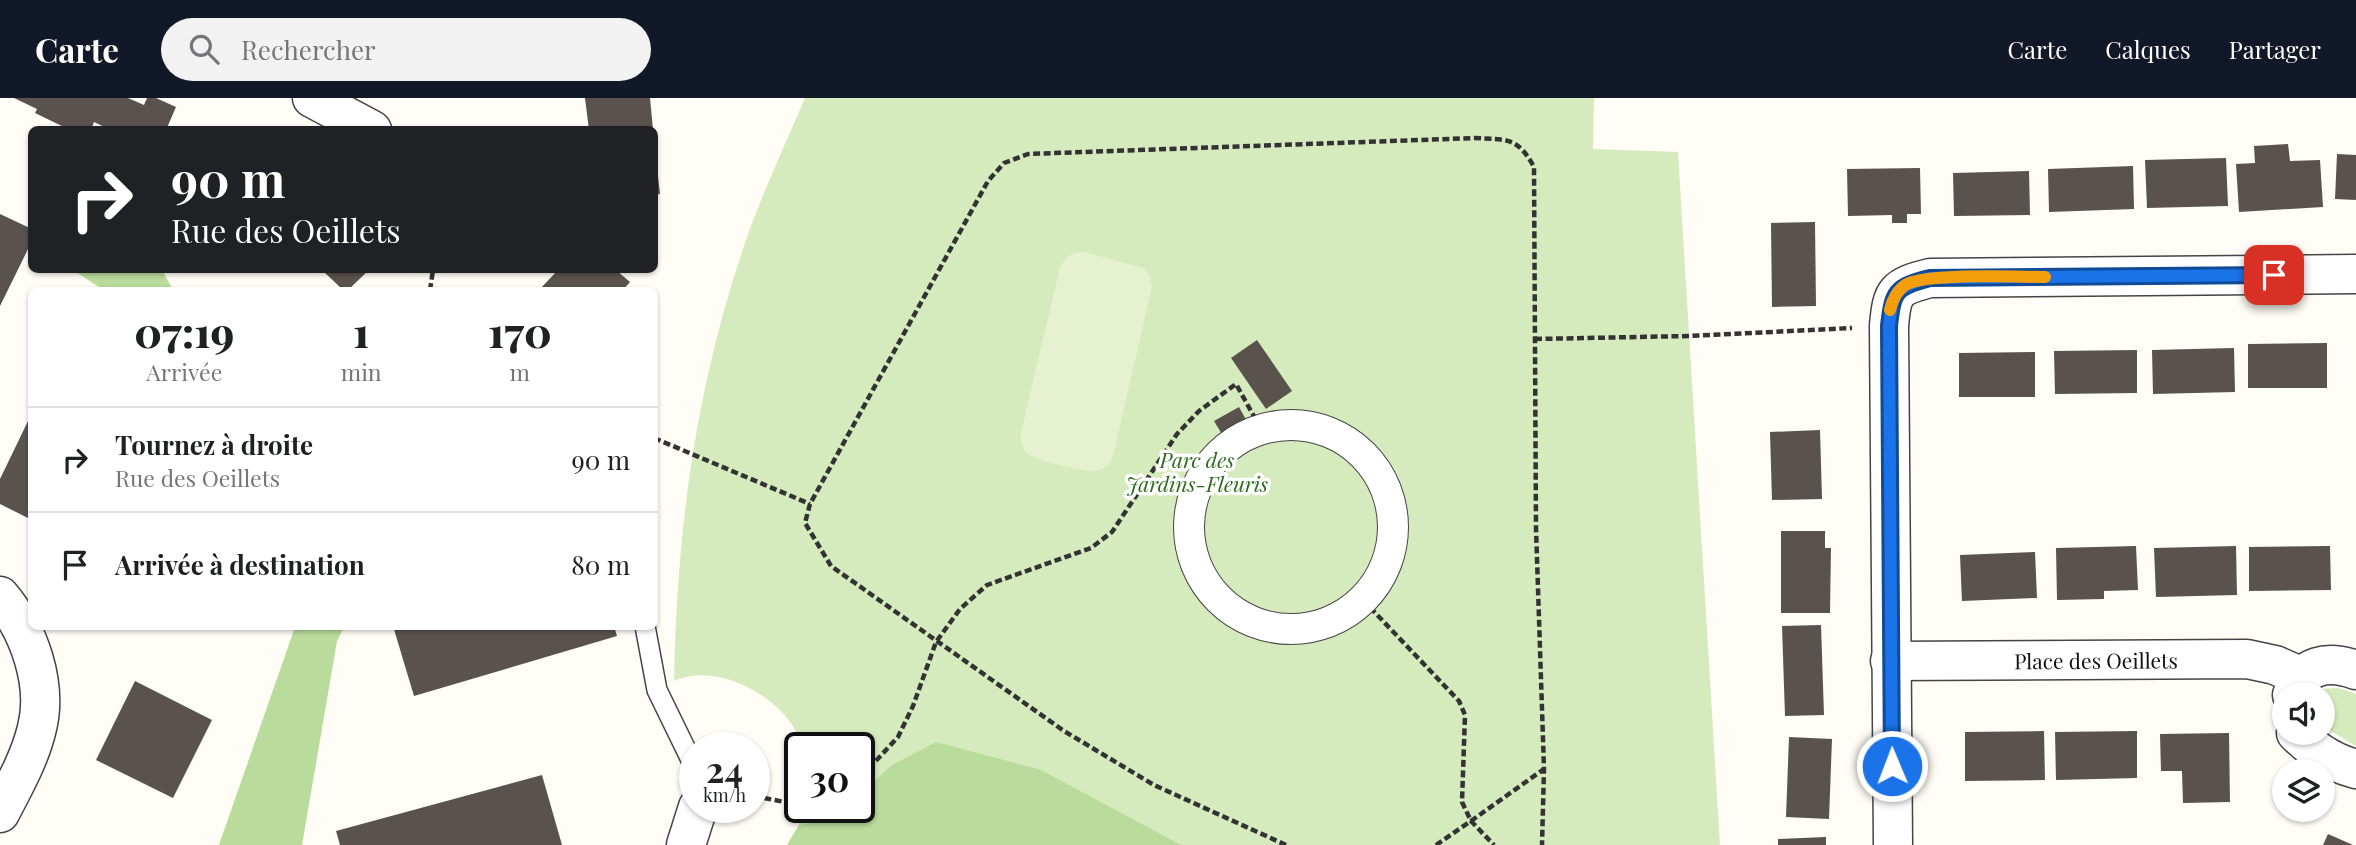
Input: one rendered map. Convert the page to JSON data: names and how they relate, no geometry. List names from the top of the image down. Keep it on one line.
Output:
{"streets":{"street":["Place des Oeillets"]},"parks":["Parc des Jardins-Fleuris"],"page":{"header":"Carte","search":"Rechercher","nav":["Carte","Calques","Partager"],"turn":["90 m","Rue des Oeillets"],"eta":["07:19","Arrivée","1","min","170","m"],"list":[{"name":"Tournez à droite","note":"Rue des Oeillets","value":"90 m"},{"name":"Arrivée à destination","value":"80 m"}],"speed":"24 km/h","limit":"30"}}
